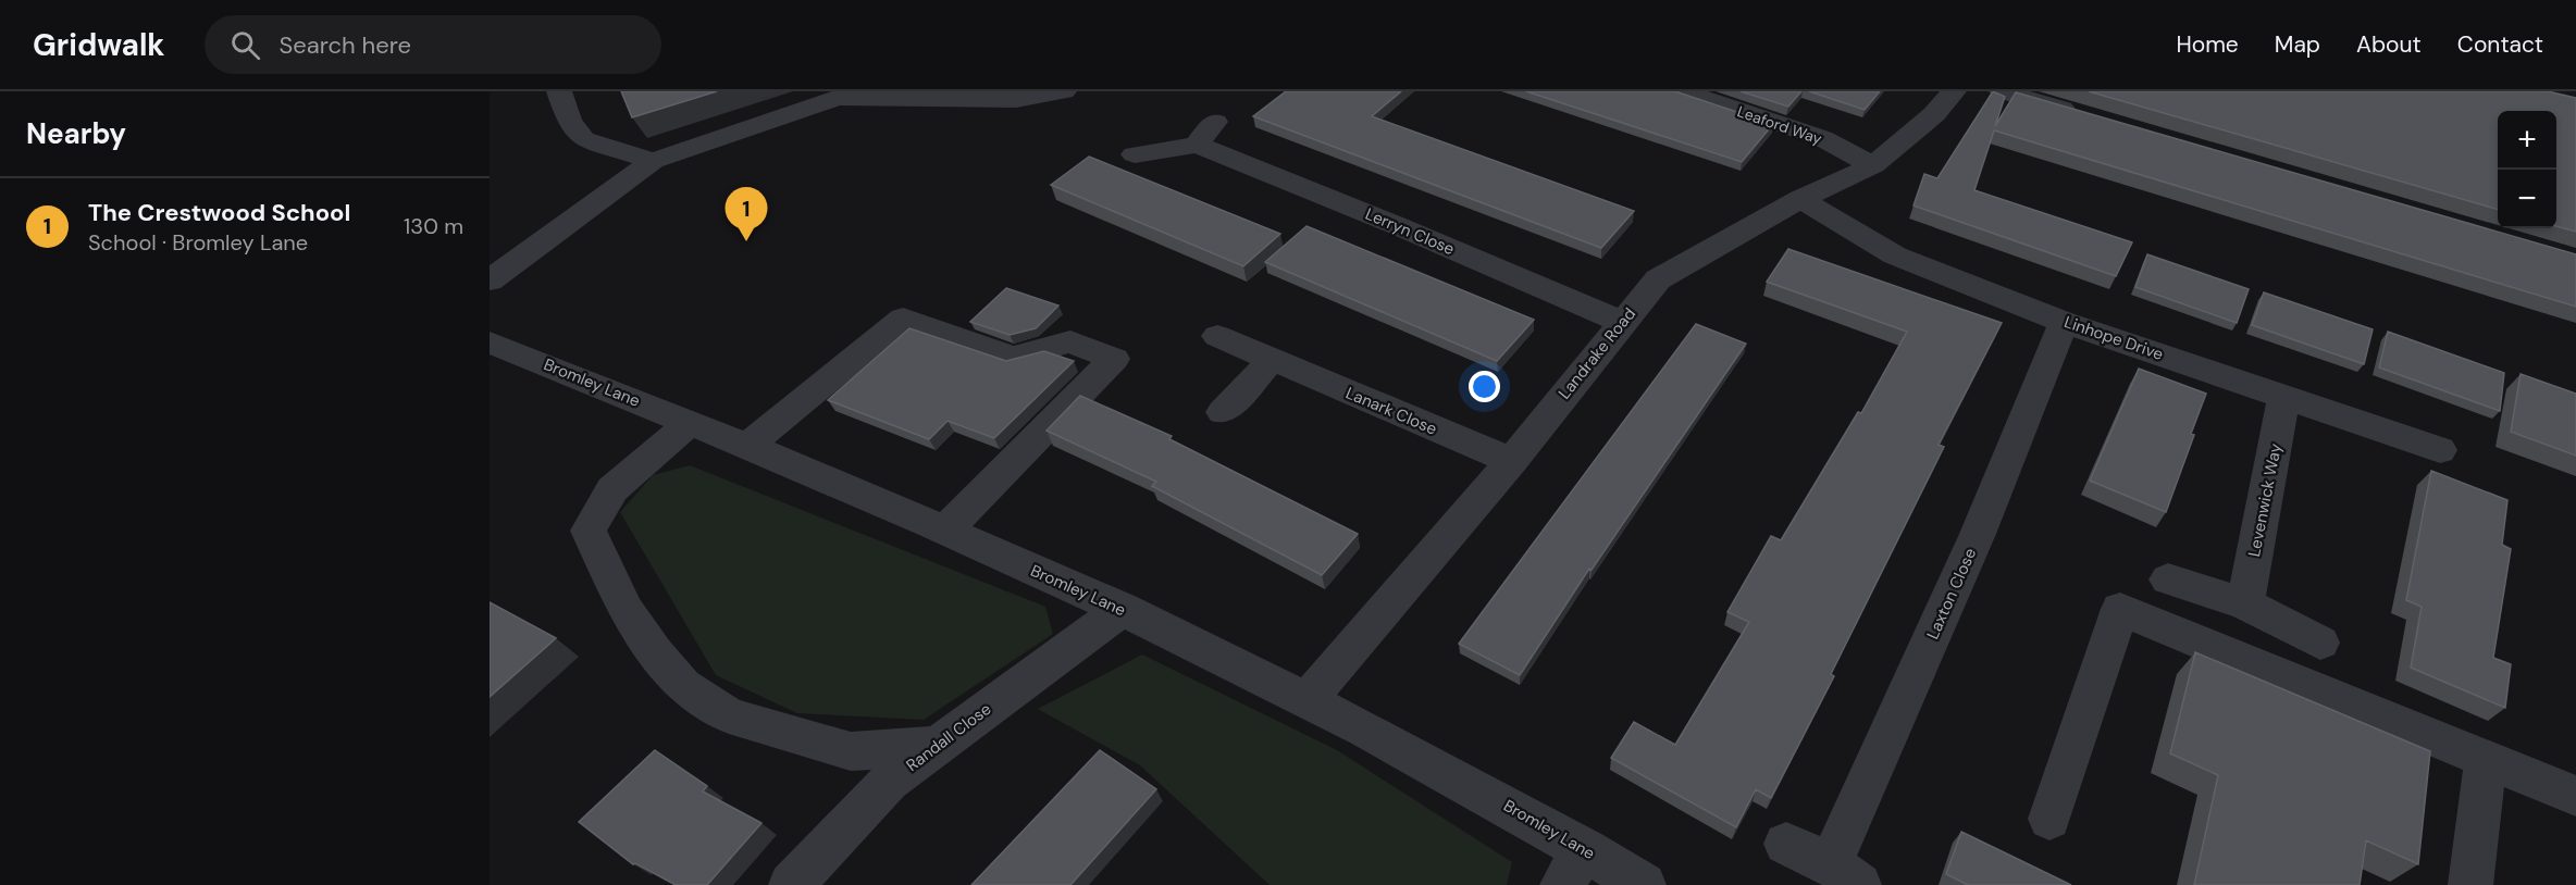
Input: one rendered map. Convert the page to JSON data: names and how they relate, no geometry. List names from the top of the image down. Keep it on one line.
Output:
{"streets":{"street":["Leaford Way","Lerryn Close","Linhope Drive","Landrake Road","Bromley Lane","Lanark Close","Levenwick Way","Laxton Close","Randall Close"]},"crossings":[["Leaford Way","Landrake Road"],["Lerryn Close","Landrake Road"],["Linhope Drive","Landrake Road"],["Linhope Drive","Levenwick Way"],["Linhope Drive","Laxton Close"],["Landrake Road","Bromley Lane"],["Landrake Road","Lanark Close"],["Bromley Lane","Randall Close"]],"page":{"header":"Gridwalk","search":"Search here","nav":["Home","Map","About","Contact"],"heading":"Nearby","map_buttons":["+","−"],"list":[{"mark":"1","name":"The Crestwood School","note":"School · Bromley Lane","value":"130 m"}],"pins":"1"}}
